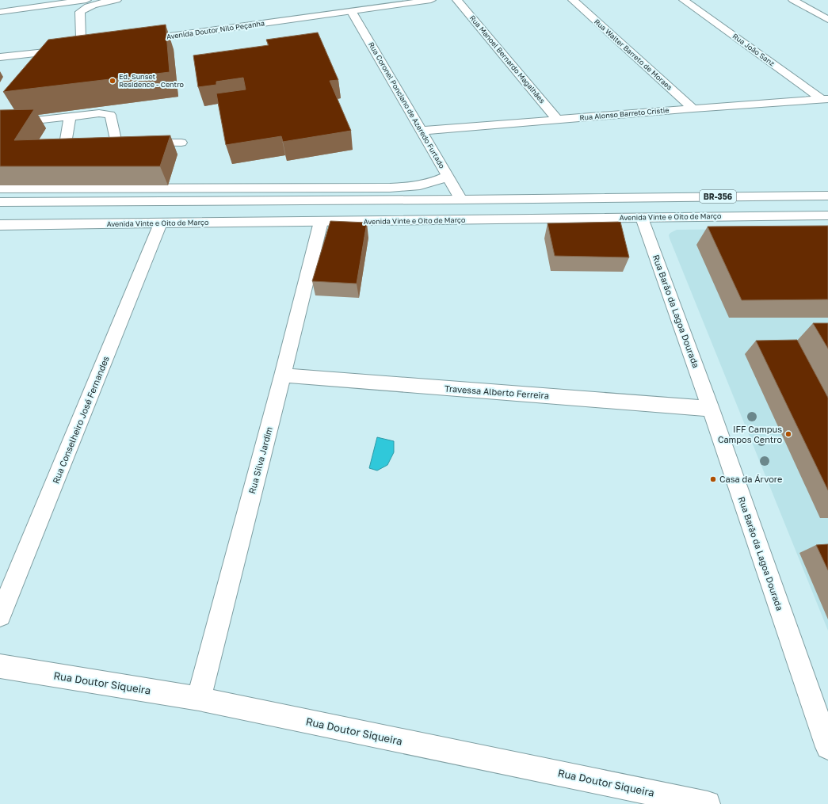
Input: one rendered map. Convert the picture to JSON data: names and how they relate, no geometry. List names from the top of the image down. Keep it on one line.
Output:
{"streets":{"street":["Avenida Doutor Nilo Peçanha","Rua João Sanz","Rua Walter Barreto de Moraes","Rua Manoel Bernardo Magalhães","Rua Coronel Ponciano de Azeredo Furtado","Rua Alonso Barreto Cristie","BR-356","Avenida Vinte e Oito de Março","Rua Barão da Lagoa Dourada","Travessa Alberto Ferreira","Rua Conselheiro José Fernandes","Rua Silva Jardim","Rua Doutor Siqueira"]},"crossings":[["Avenida Doutor Nilo Peçanha","Rua Coronel Ponciano de Azeredo Furtado"],["Rua João Sanz","Rua Alonso Barreto Cristie"],["Rua Walter Barreto de Moraes","Rua Alonso Barreto Cristie"],["Rua Manoel Bernardo Magalhães","Rua Alonso Barreto Cristie"],["Rua Coronel Ponciano de Azeredo Furtado","Rua Alonso Barreto Cristie"],["Rua Coronel Ponciano de Azeredo Furtado","BR-356"],["Avenida Vinte e Oito de Março","Rua Barão da Lagoa Dourada"],["Avenida Vinte e Oito de Março","Rua Conselheiro José Fernandes"],["Avenida Vinte e Oito de Março","Rua Silva Jardim"],["Rua Barão da Lagoa Dourada","Travessa Alberto Ferreira"],["Travessa Alberto Ferreira","Rua Silva Jardim"],["Rua Silva Jardim","Rua Doutor Siqueira"]],"places":["Ed. Sunset Residence - Centro","IFF Campus Campos Centro","Casa da Árvore"]}
